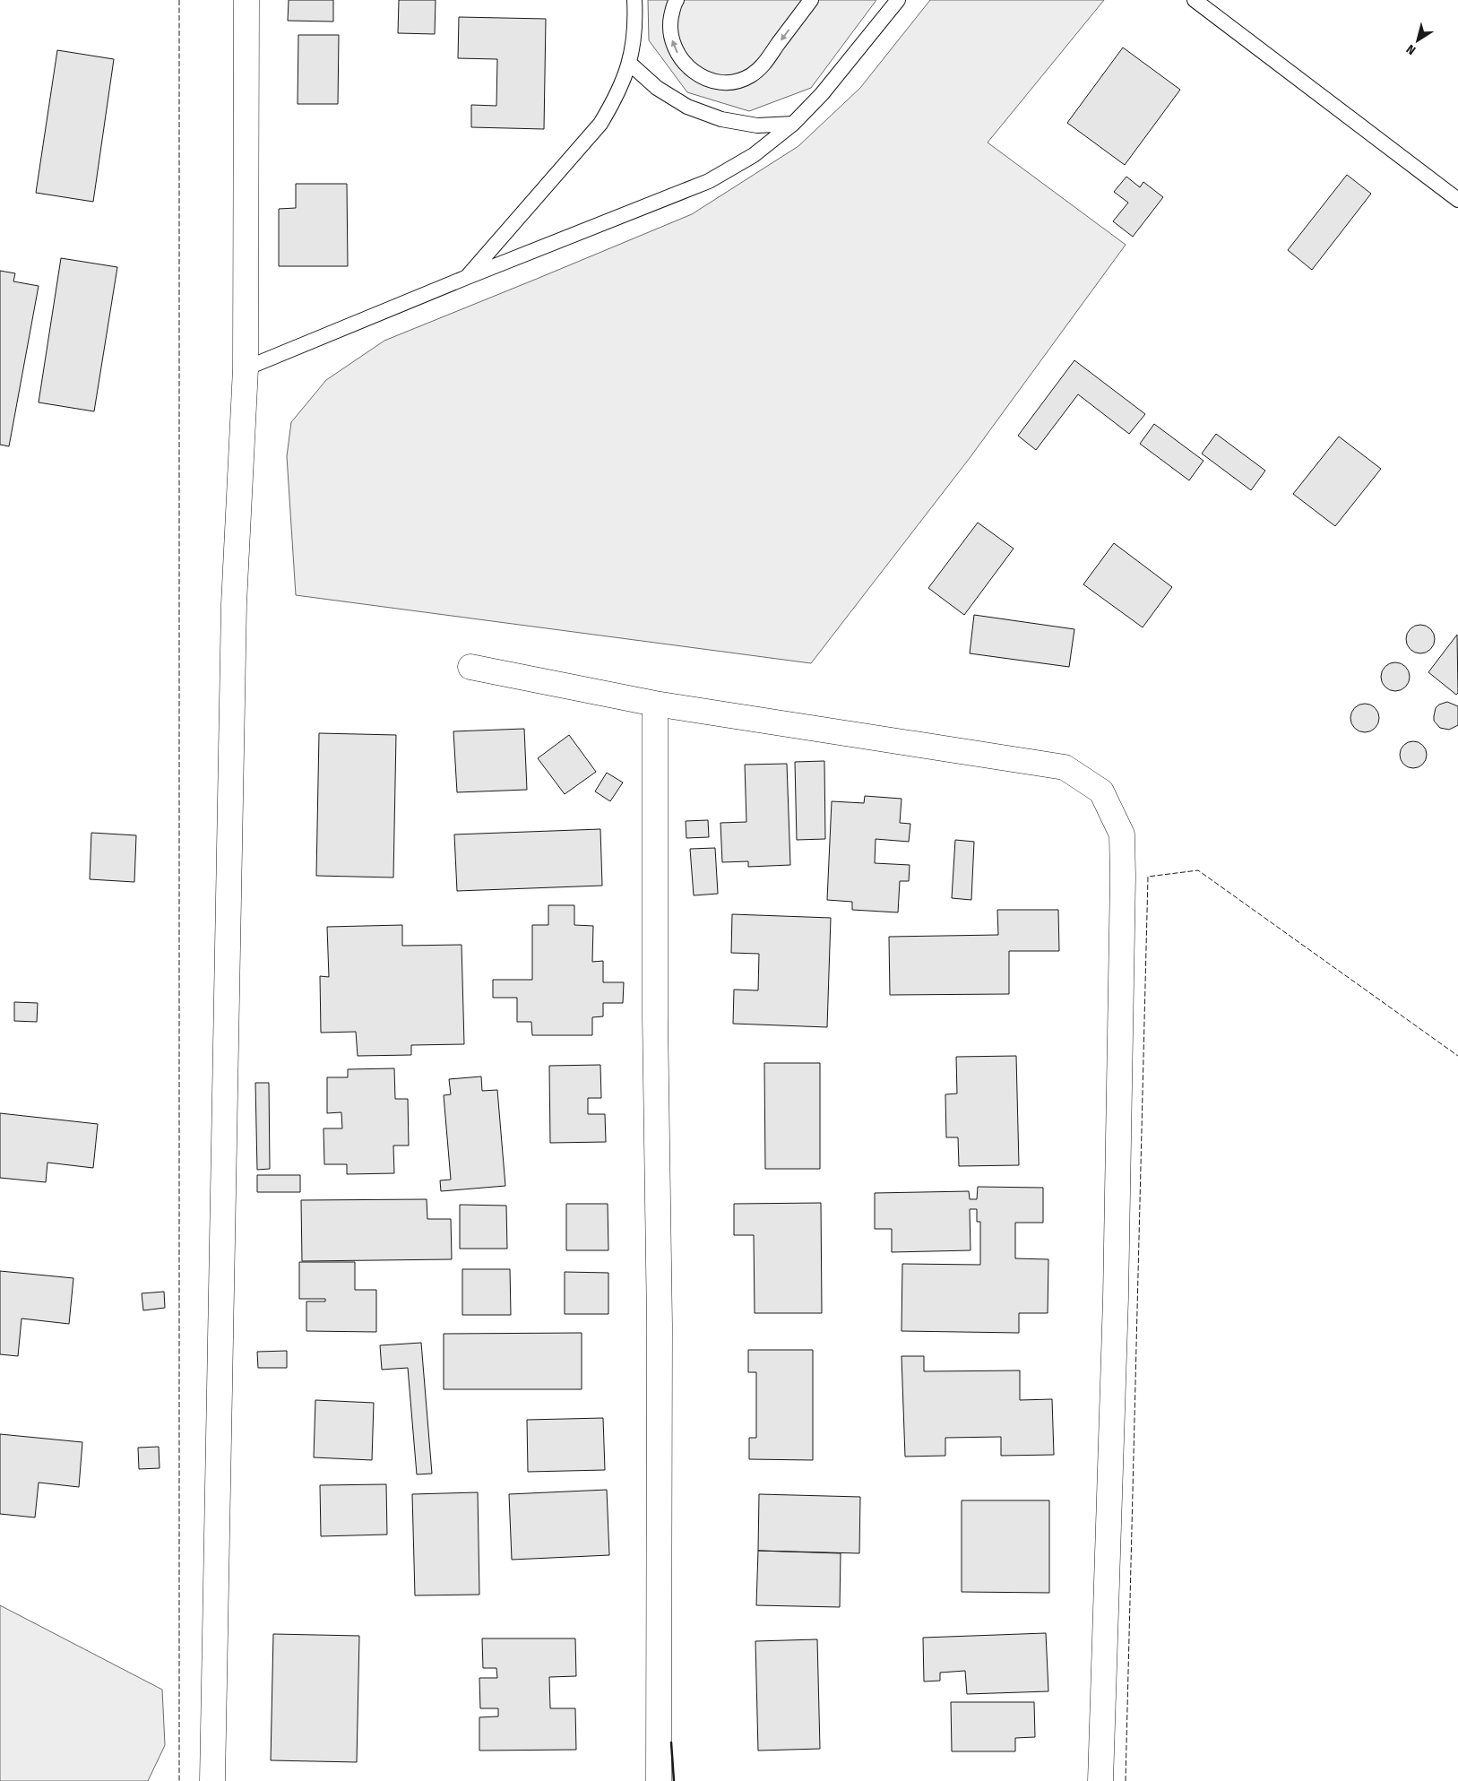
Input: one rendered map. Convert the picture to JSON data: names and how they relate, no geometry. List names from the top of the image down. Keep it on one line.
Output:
{"north":"bottom left"}
